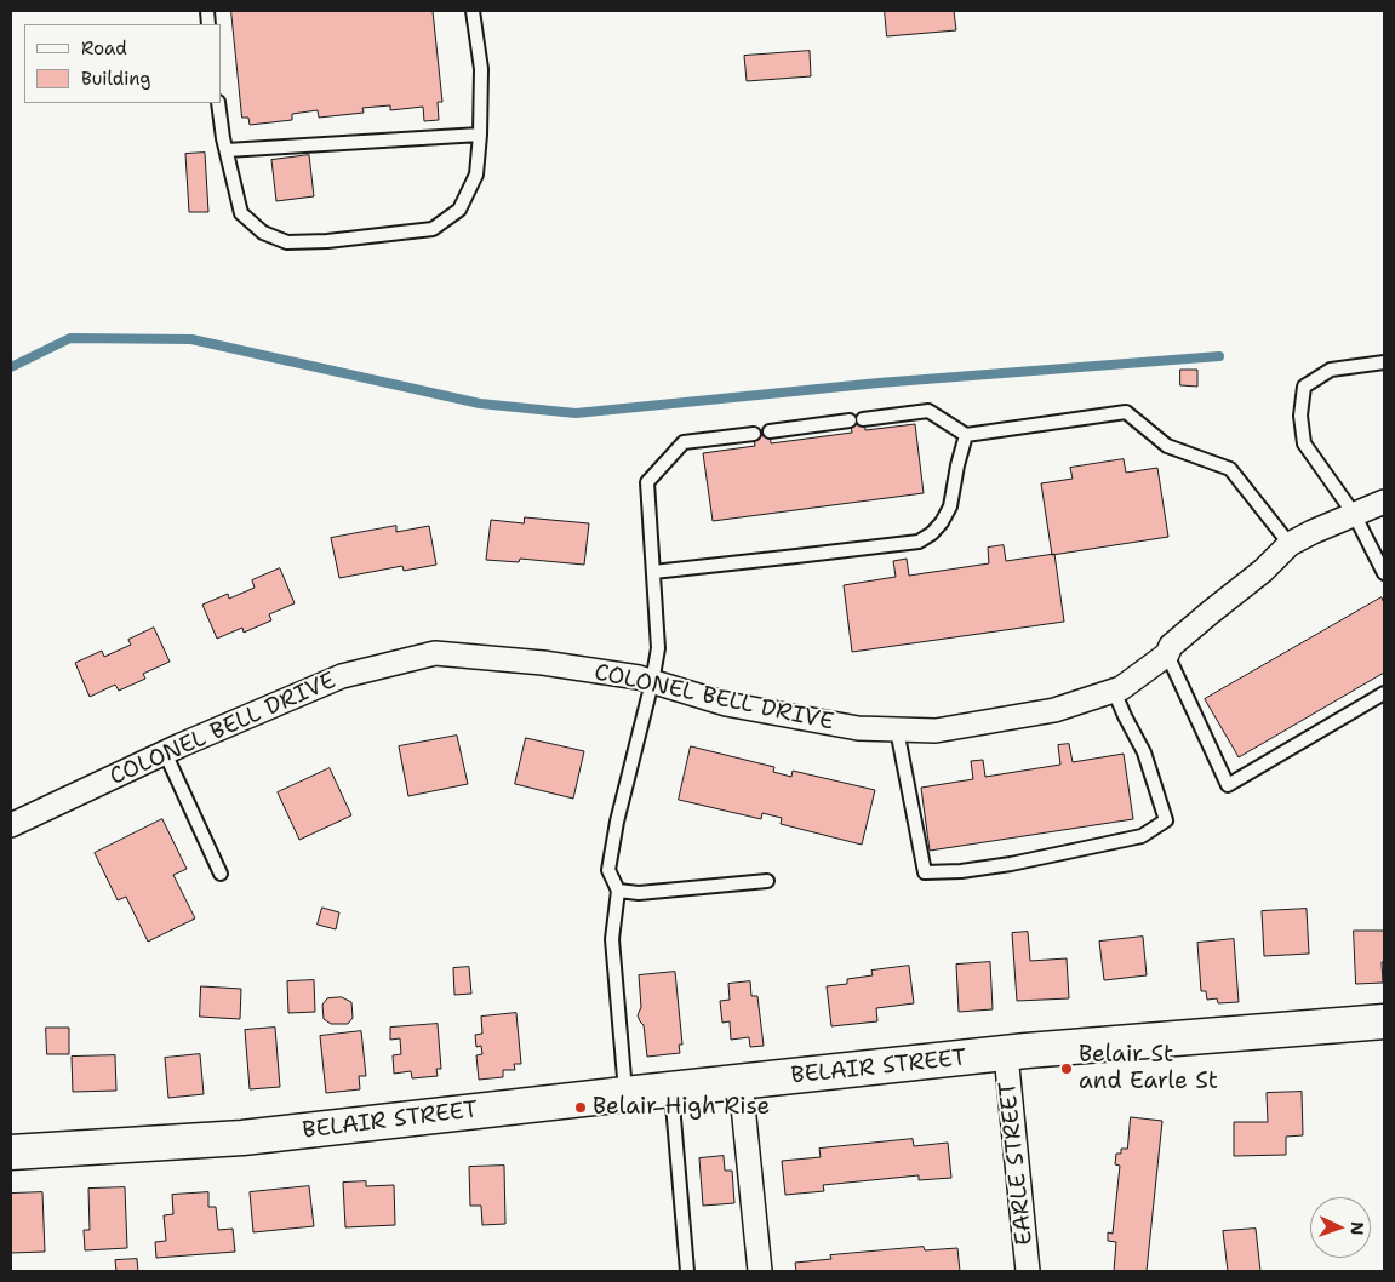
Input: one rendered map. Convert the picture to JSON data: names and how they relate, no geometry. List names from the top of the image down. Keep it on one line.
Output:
{"streets":{"main road":["BELAIR STREET"],"street":["COLONEL BELL DRIVE","EARLE STREET"]},"crossings":[["BELAIR STREET","EARLE STREET"]],"places":["Belair St and Earle St","Belair High Rise"],"legend":["Road","Building"],"north":"right"}
